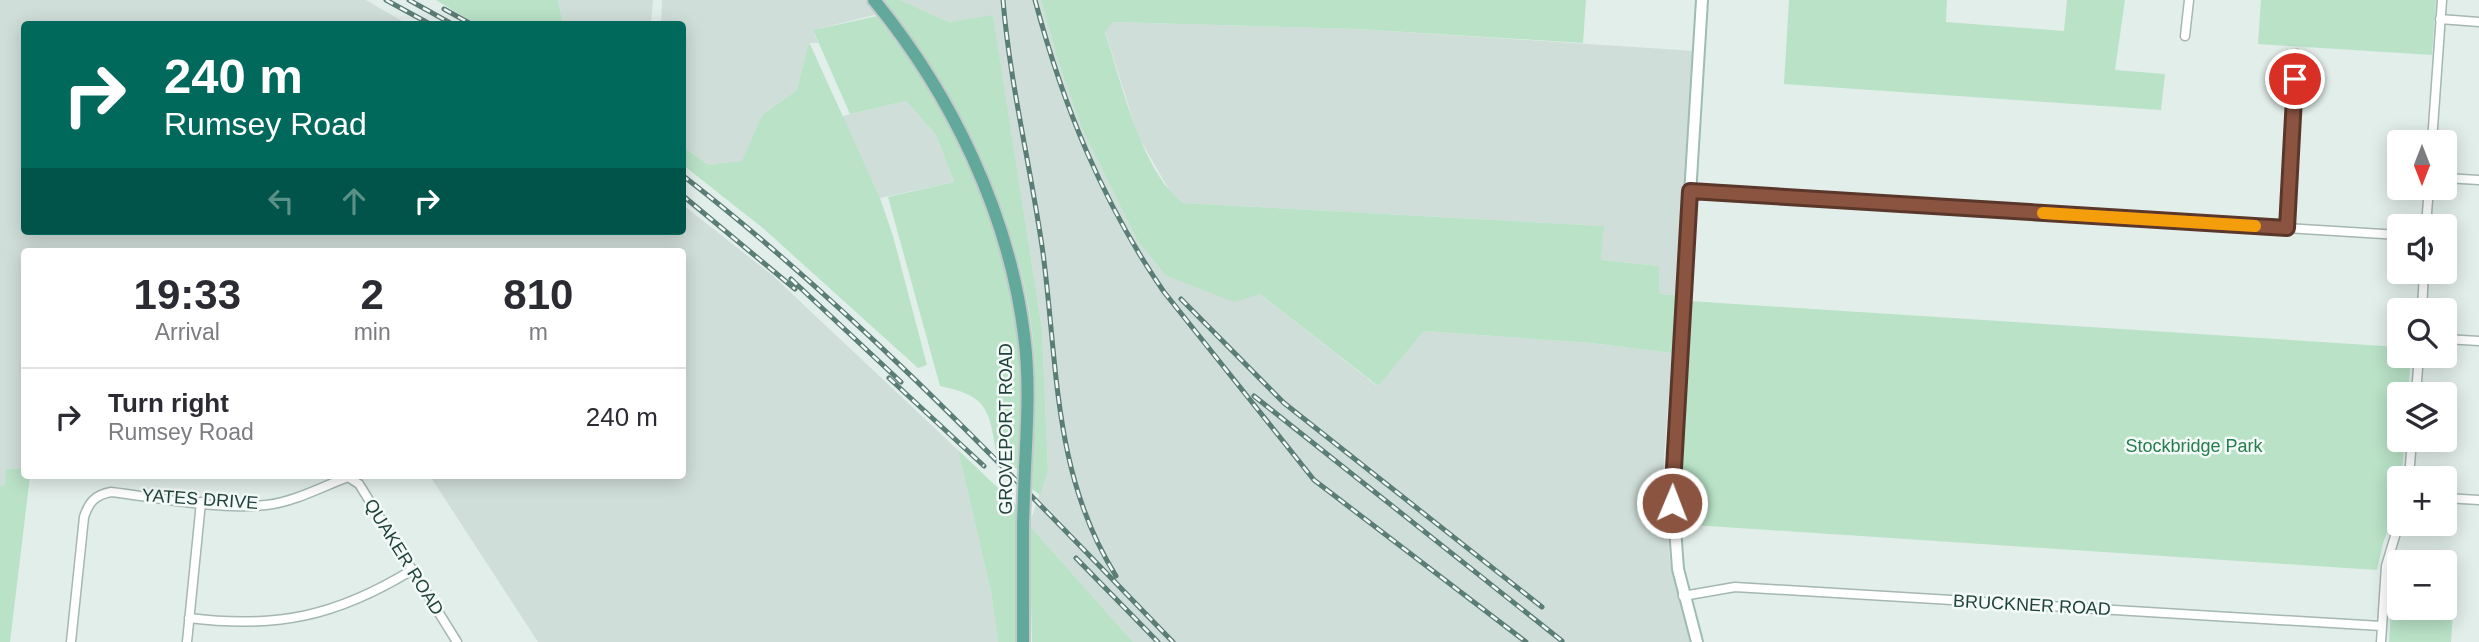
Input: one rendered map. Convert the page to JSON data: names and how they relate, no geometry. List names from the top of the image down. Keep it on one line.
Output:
{"streets":{"main road":["GROVEPORT ROAD"],"street":["YATES DRIVE","QUAKER ROAD","BRUCKNER ROAD"]},"parks":["Stockbridge Park"],"north":"bottom","page":{"turn":["240 m","Rumsey Road"],"map_buttons":["+","−"],"eta":["19:33","Arrival","2","min","810","m"],"list":[{"name":"Turn right","note":"Rumsey Road","value":"240 m"}]}}
